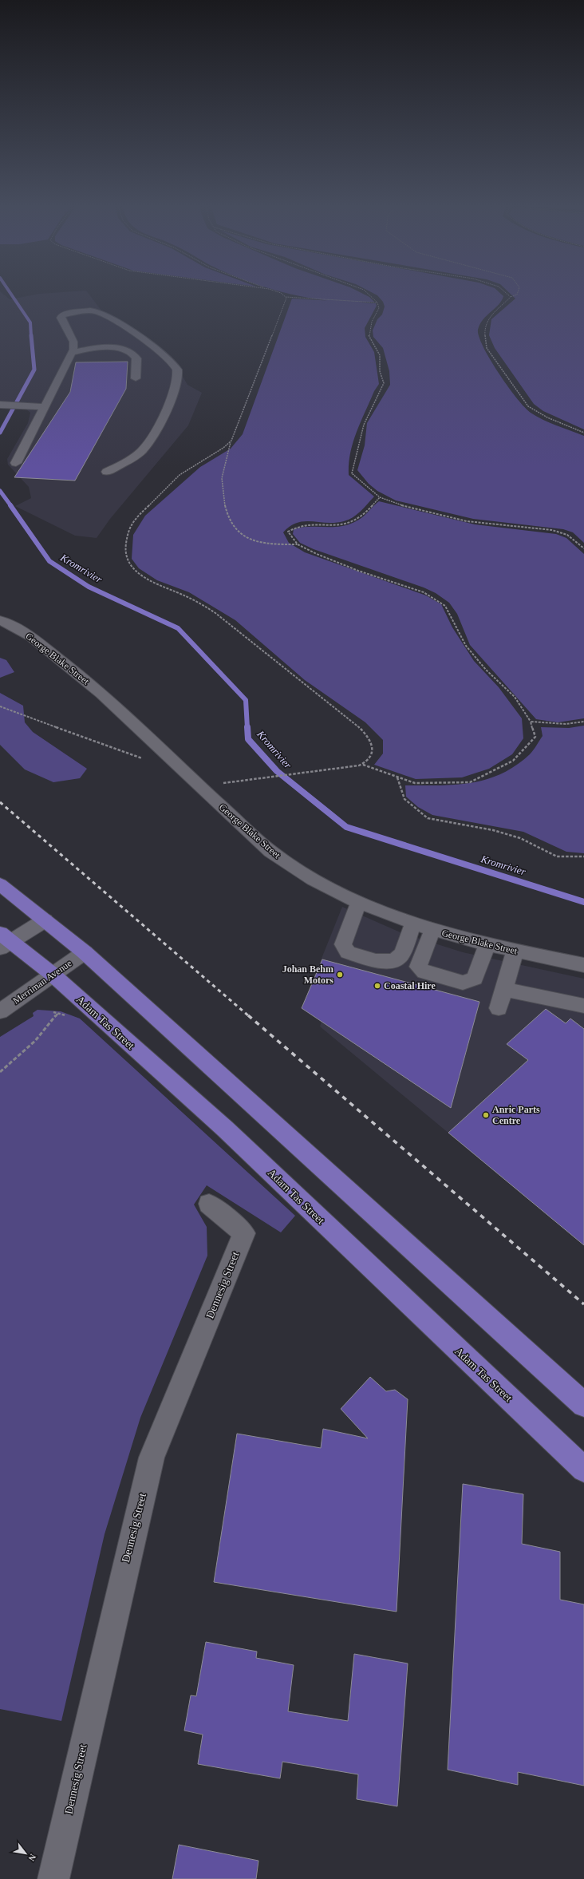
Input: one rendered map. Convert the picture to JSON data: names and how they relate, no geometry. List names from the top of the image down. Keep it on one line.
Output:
{"streets":{"main road":["Adam Tas Street"],"street":["George Blake Street","Merriman Avenue","Dennesig Street"]},"crossings":[["Merriman Avenue","Adam Tas Street"]],"water":["Kromrivier"],"places":["Johan Behm Motors","Coastal Hire","Anric Parts Centre"],"north":"bottom right"}
